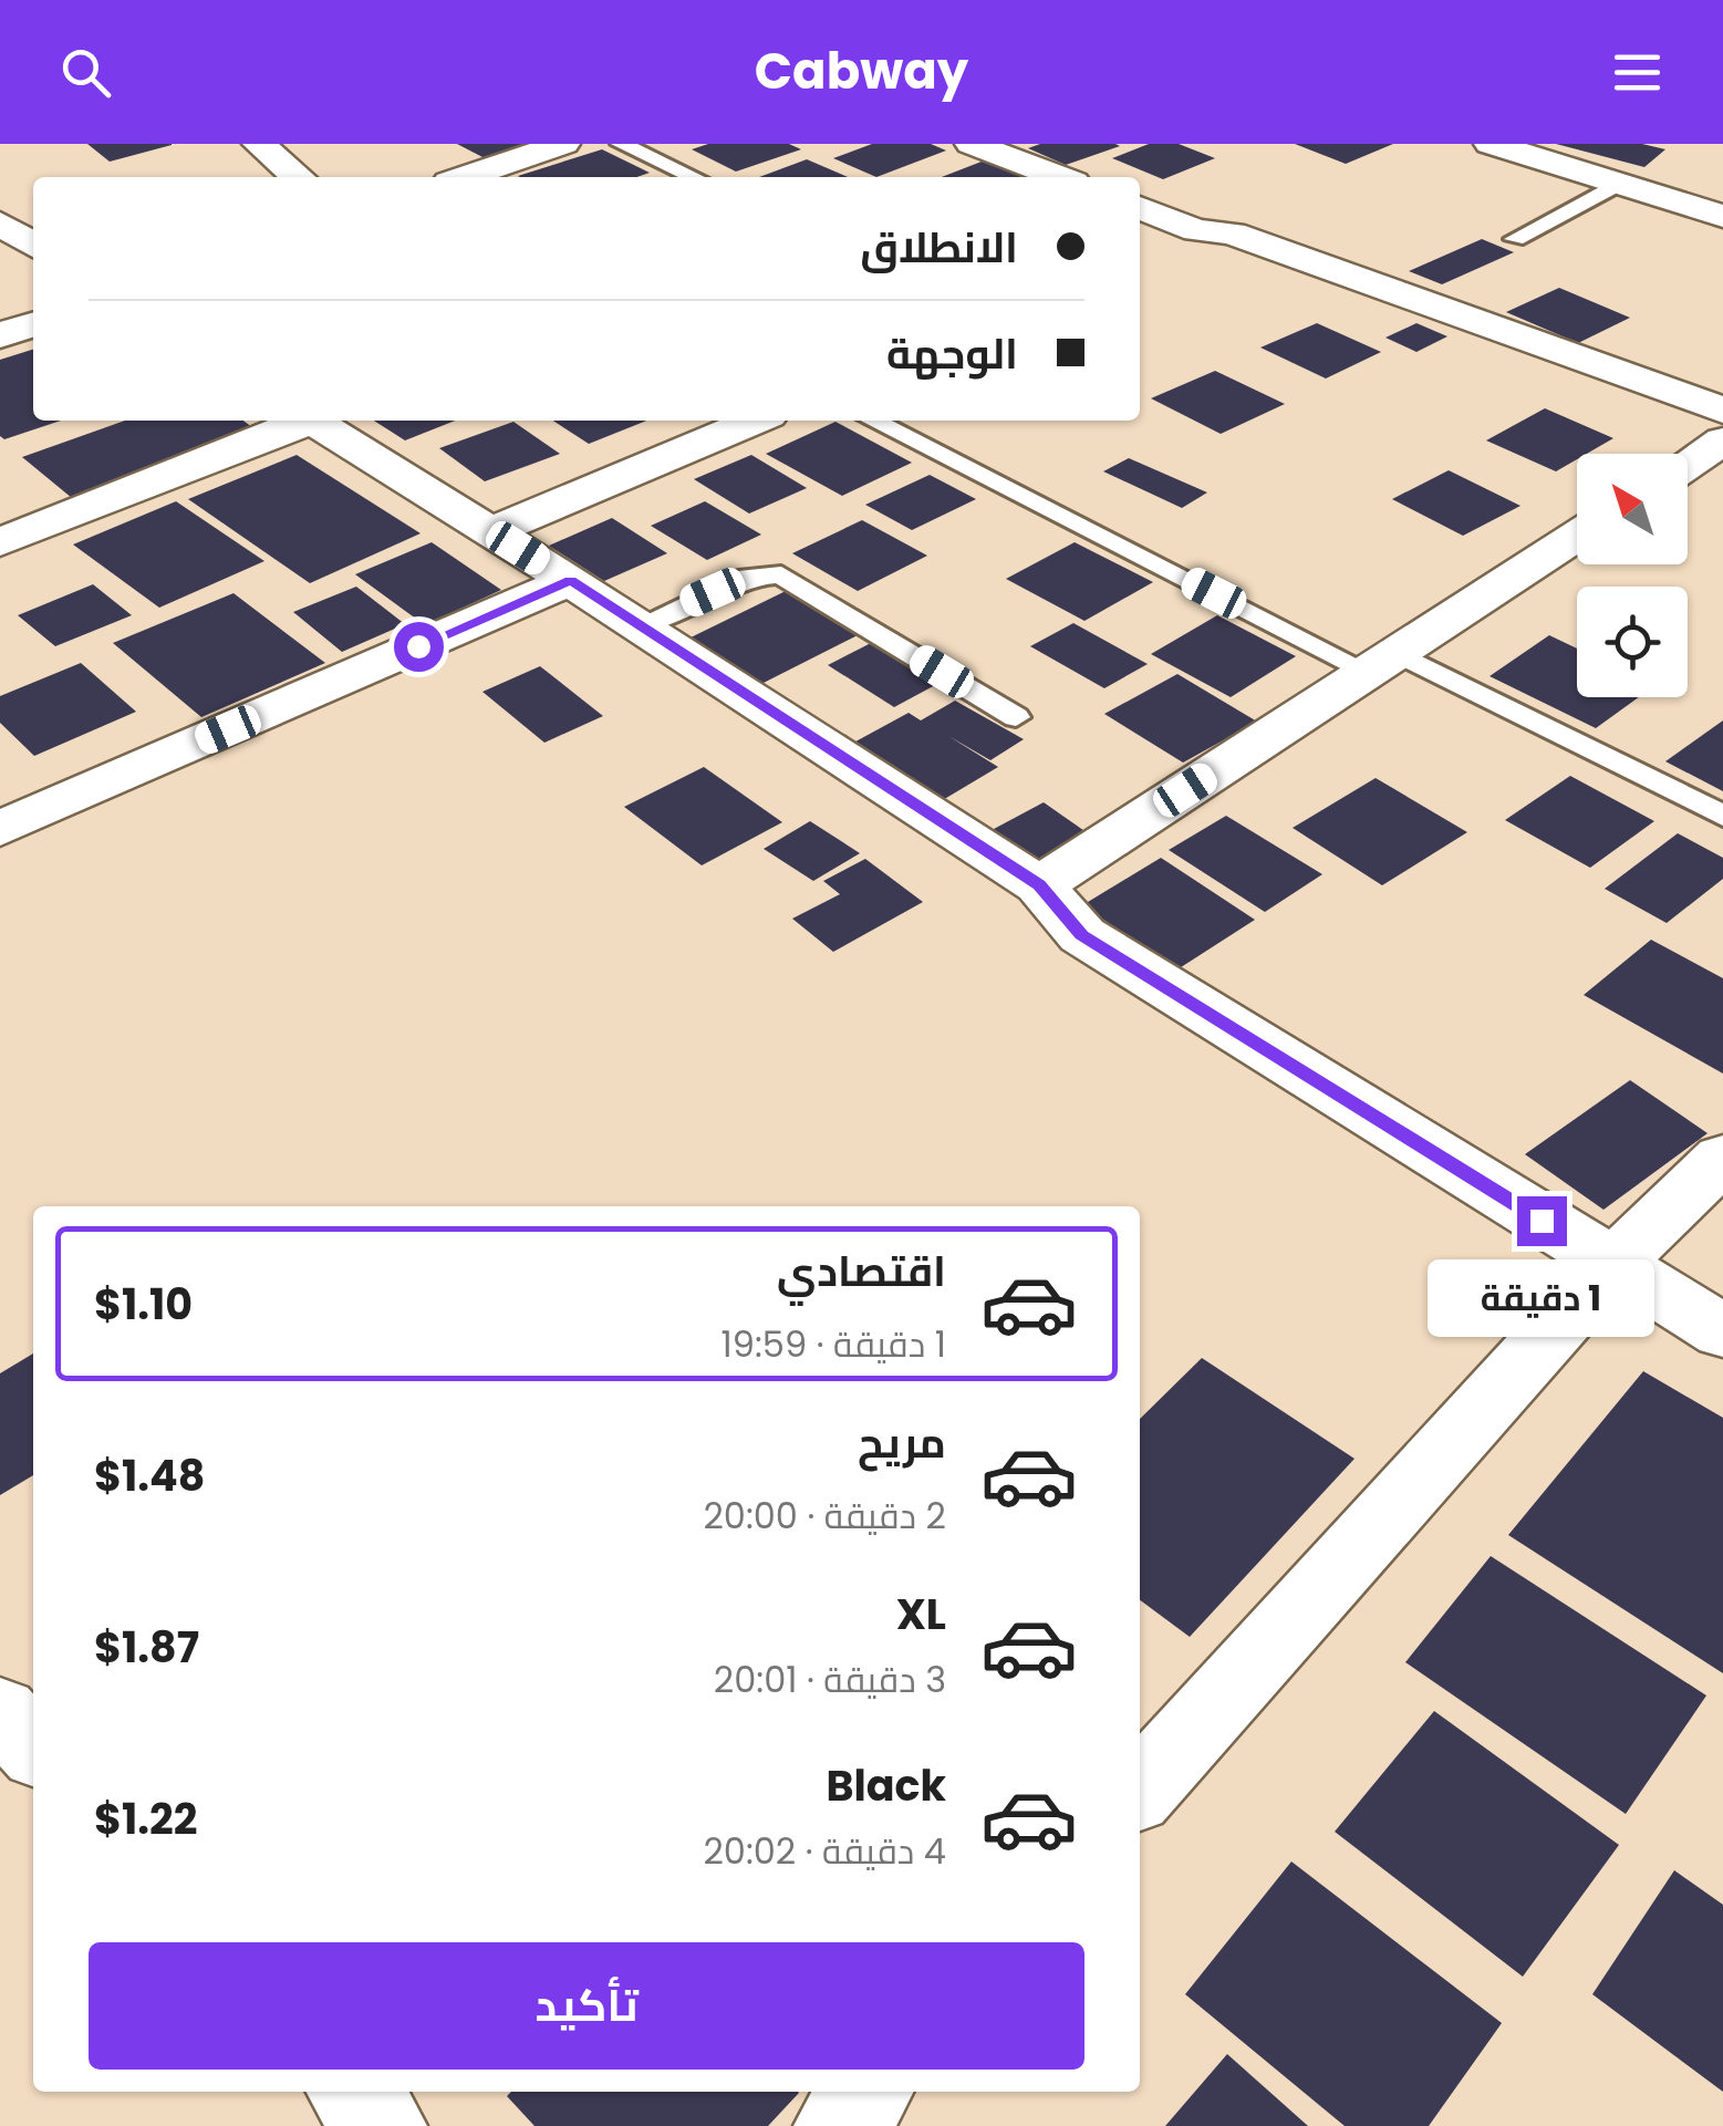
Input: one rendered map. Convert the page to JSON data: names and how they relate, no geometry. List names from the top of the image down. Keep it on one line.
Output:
{"north":"top left","page":{"header":"Cabway","banner":["الانطلاق","الوجهة"],"list":[{"name":"اقتصادي","note":"1 دقيقة · 19:59","value":"$1.10"},{"name":"مريح","note":"2 دقيقة · 20:00","value":"$1.48"},{"name":"XL","note":"3 دقيقة · 20:01","value":"$1.87"},{"name":"Black","note":"4 دقيقة · 20:02","value":"$1.22"}],"bubble":"1 دقيقة","buttons":"تأكيد"}}
